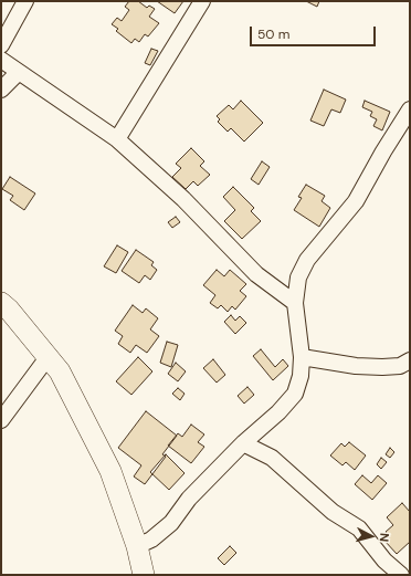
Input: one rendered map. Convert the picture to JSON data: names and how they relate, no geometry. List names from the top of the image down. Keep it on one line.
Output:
{"scale_bar":"50 m","north":"right"}
